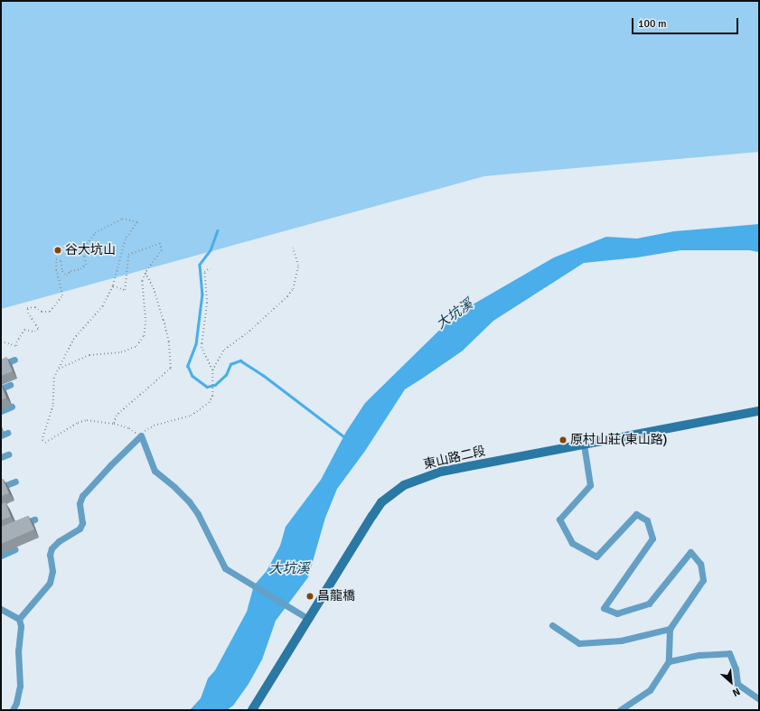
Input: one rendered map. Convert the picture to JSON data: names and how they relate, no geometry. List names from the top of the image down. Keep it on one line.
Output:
{"streets":{"main road":["東山路二段"]},"water":["大坑溪"],"places":["谷大坑山","原村山莊(東山路)","昌龍橋"],"scale_bar":"100 m","north":"bottom right"}
